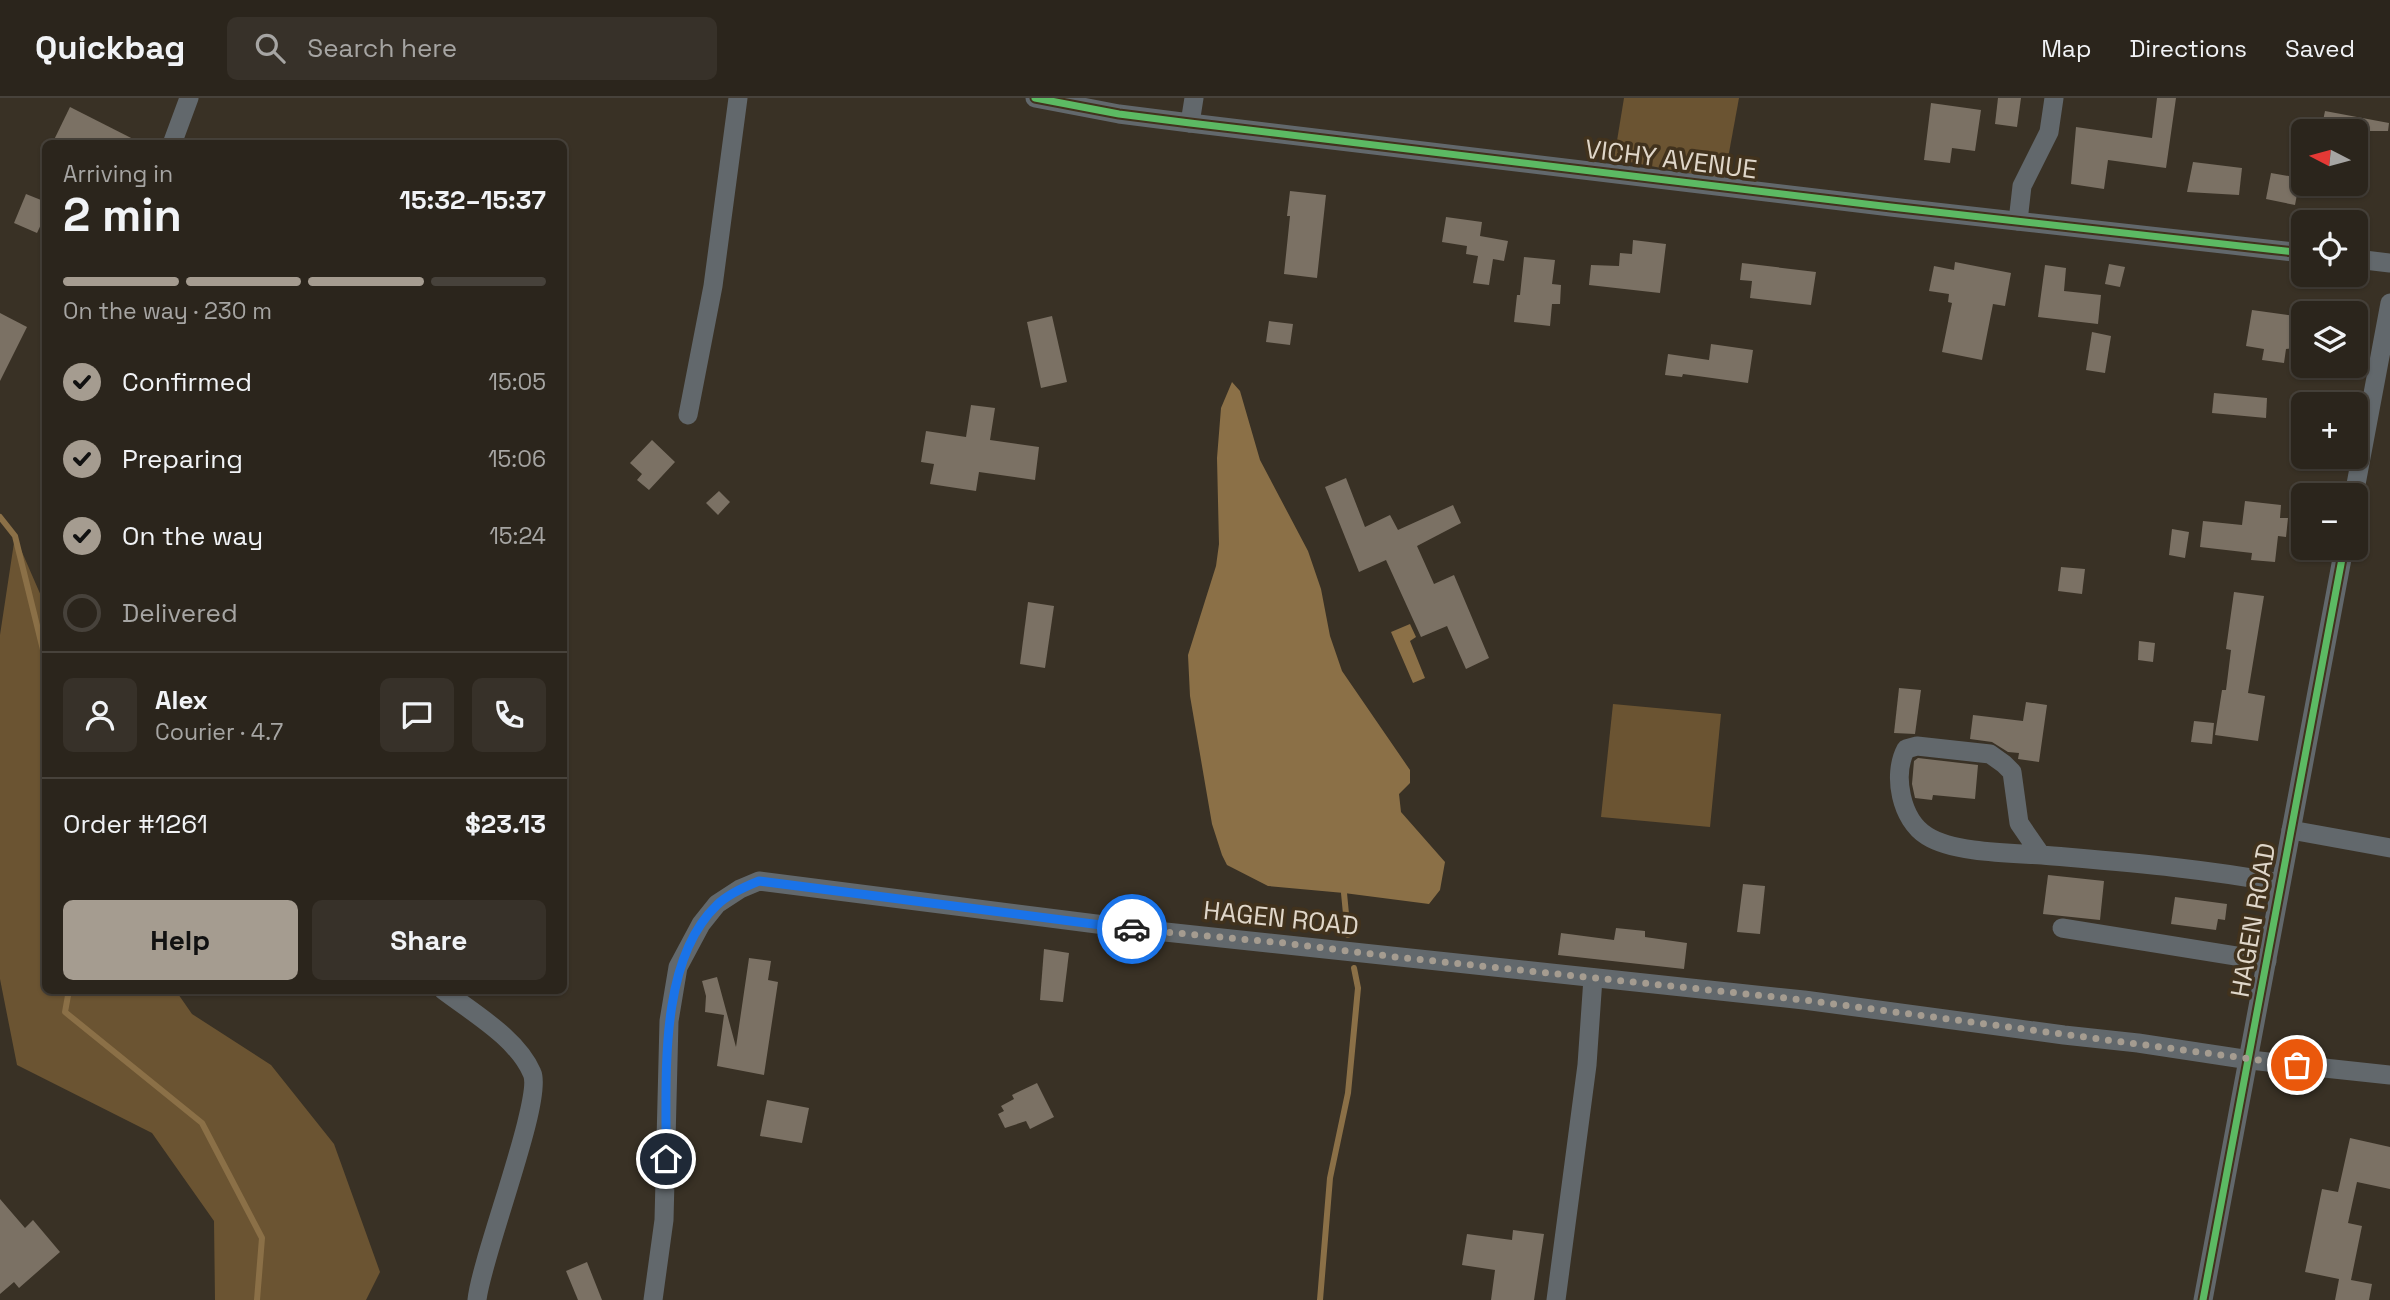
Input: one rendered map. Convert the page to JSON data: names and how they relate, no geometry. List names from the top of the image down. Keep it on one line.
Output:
{"streets":{"street":["VICHY AVENUE","HAGEN ROAD"]},"north":"left","page":{"header":"Quickbag","search":"Search here","nav":["Map","Directions","Saved"],"map_buttons":["+","−"],"heading":["2 min","Arriving in","15:32–15:37"],"panel":["Alex","Courier · 4.7","Order #1261","$23.13"],"bar":"On the way · 230 m","list":[["Confirmed","15:05"],["Preparing","15:06"],["On the way","15:24"],"Delivered"],"buttons":["Help","Share"]}}
